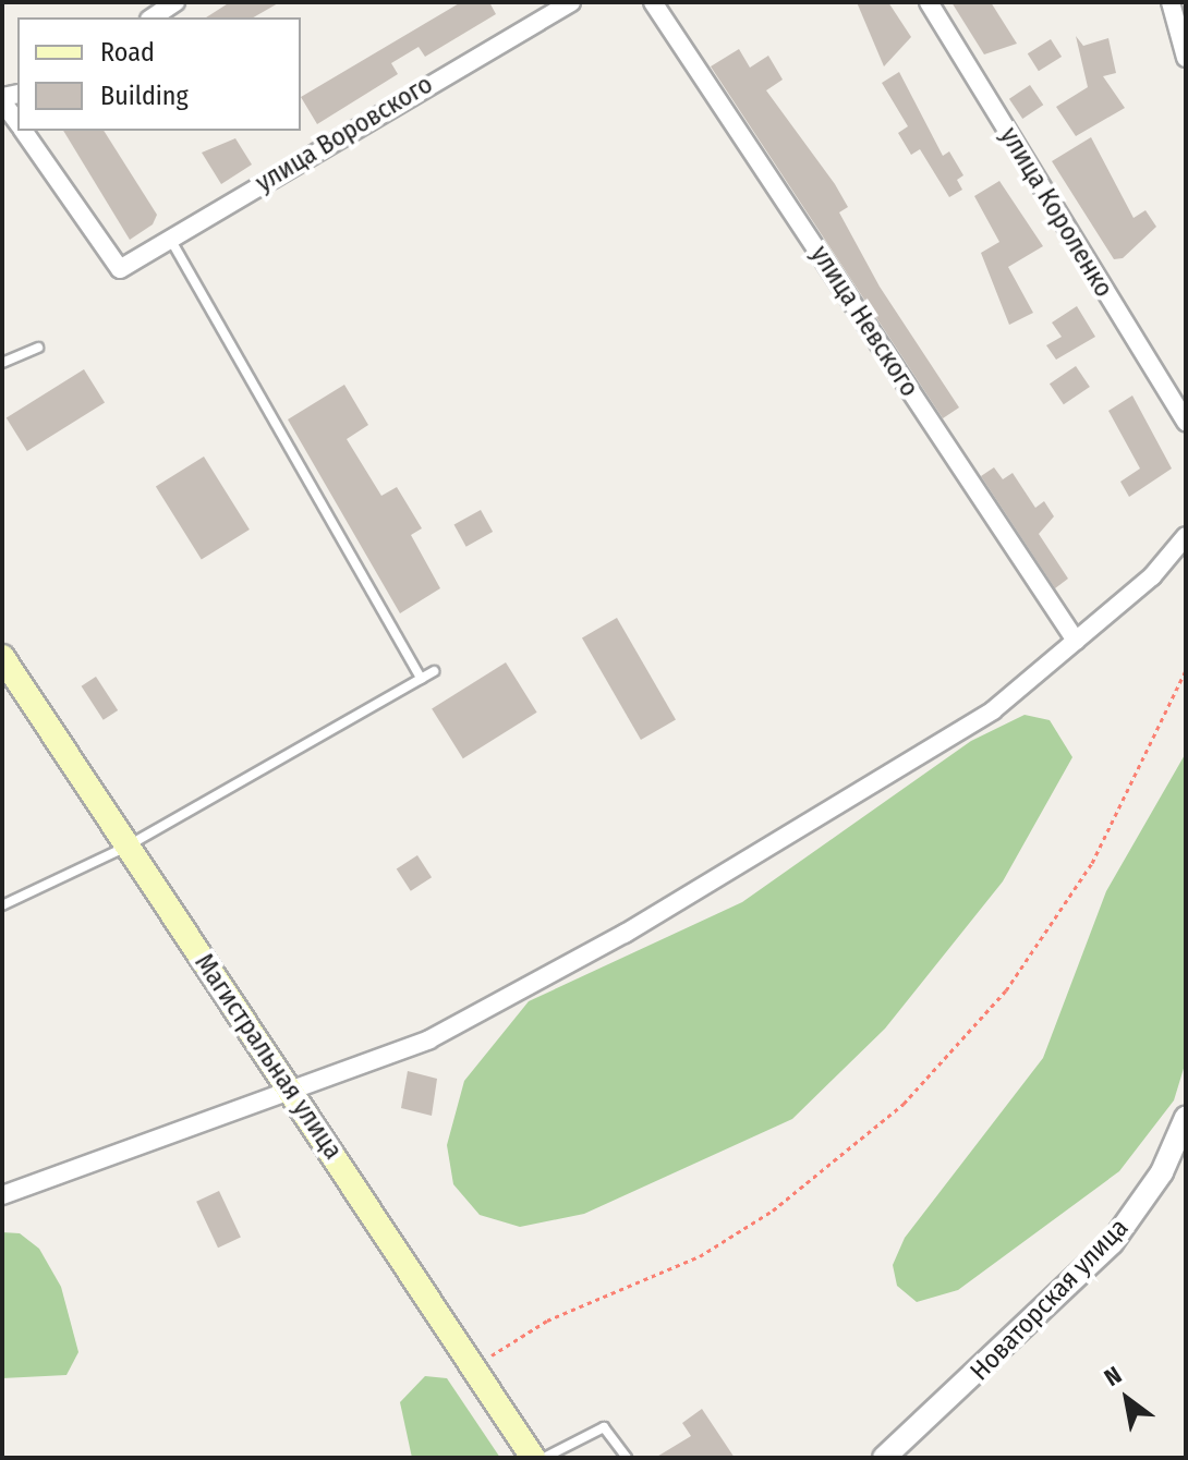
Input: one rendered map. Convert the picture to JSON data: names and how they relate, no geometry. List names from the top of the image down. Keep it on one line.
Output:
{"streets":{"main road":["Магистральная улица"],"street":["улица Воровского","улица Короленко","улица Невского","Новаторская улица"]},"legend":["Road","Building"],"north":"top left"}
